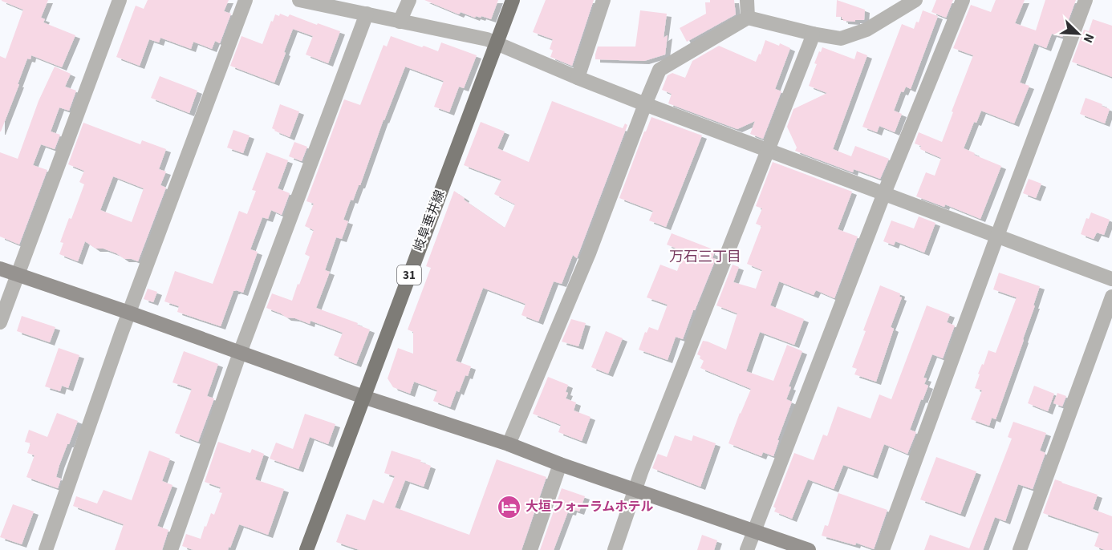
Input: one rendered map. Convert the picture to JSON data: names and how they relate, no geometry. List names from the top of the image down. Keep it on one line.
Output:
{"streets":{"main road":["岐阜垂井線","31"]},"districts":["万石三丁目"],"places":{"hotel":["大垣フォーラムホテル"]},"north":"bottom right"}
